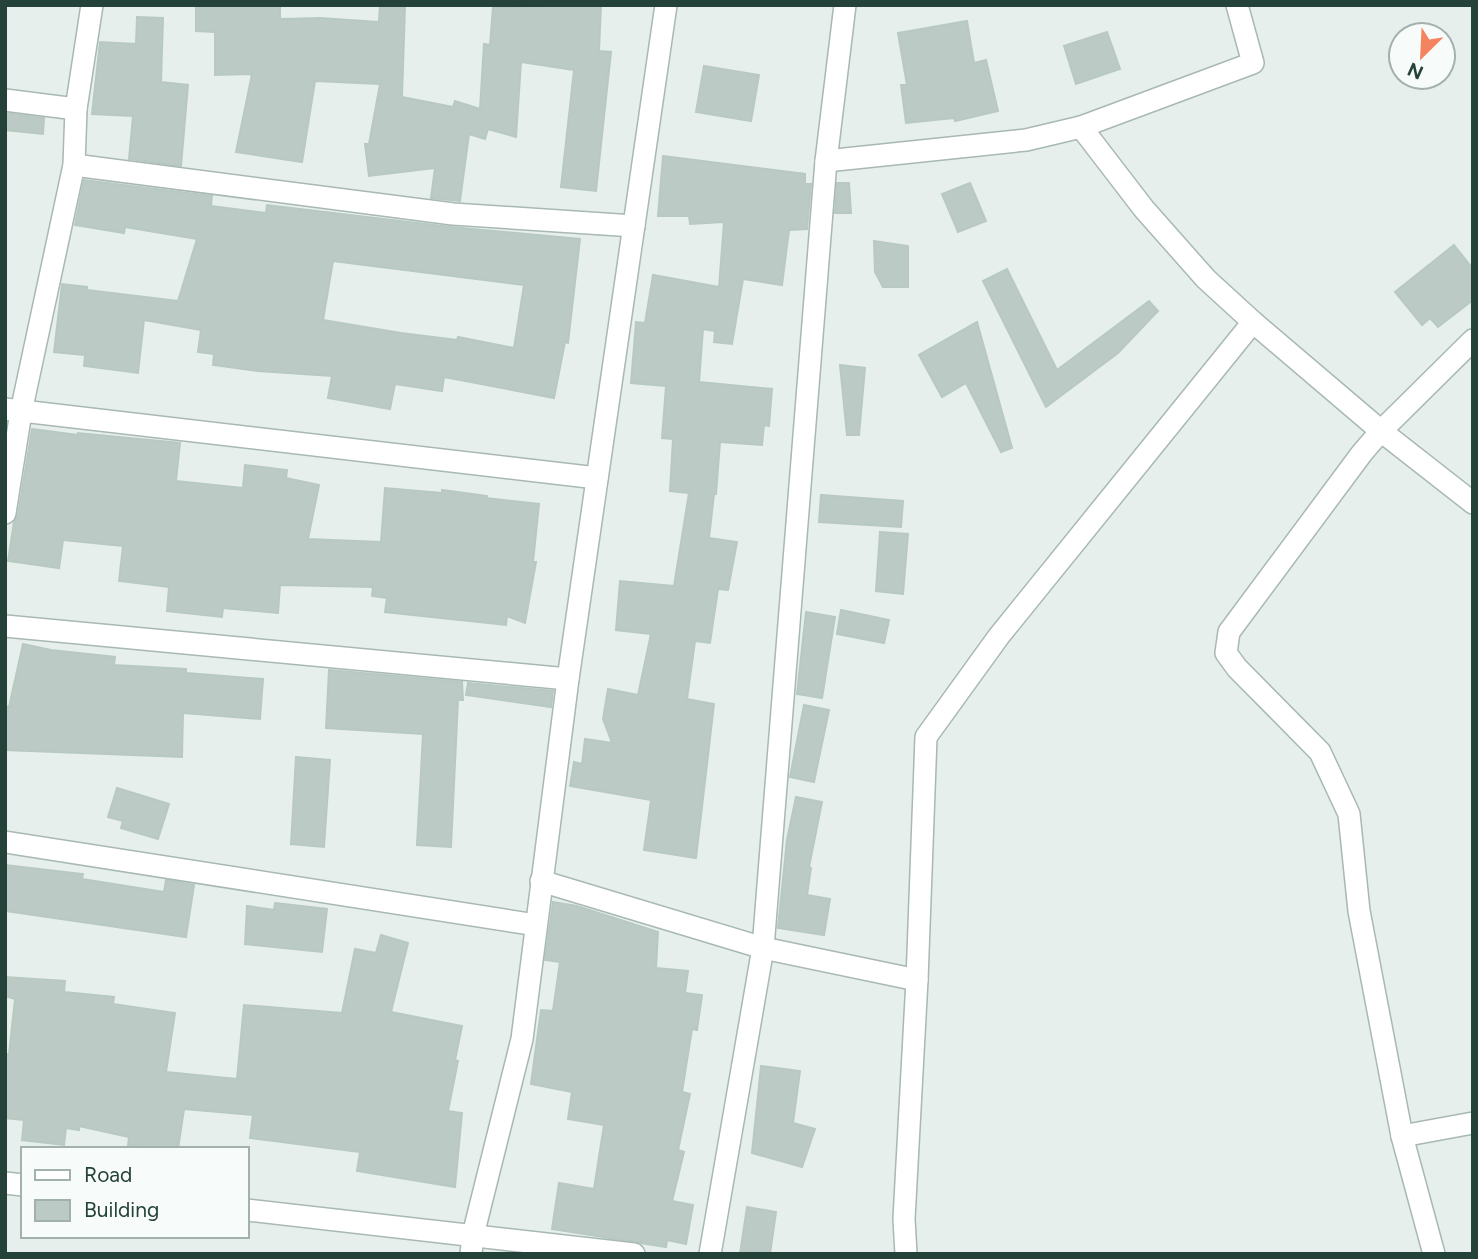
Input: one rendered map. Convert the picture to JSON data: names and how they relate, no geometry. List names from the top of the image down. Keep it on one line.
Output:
{"legend":["Road","Building"],"north":"bottom left"}
